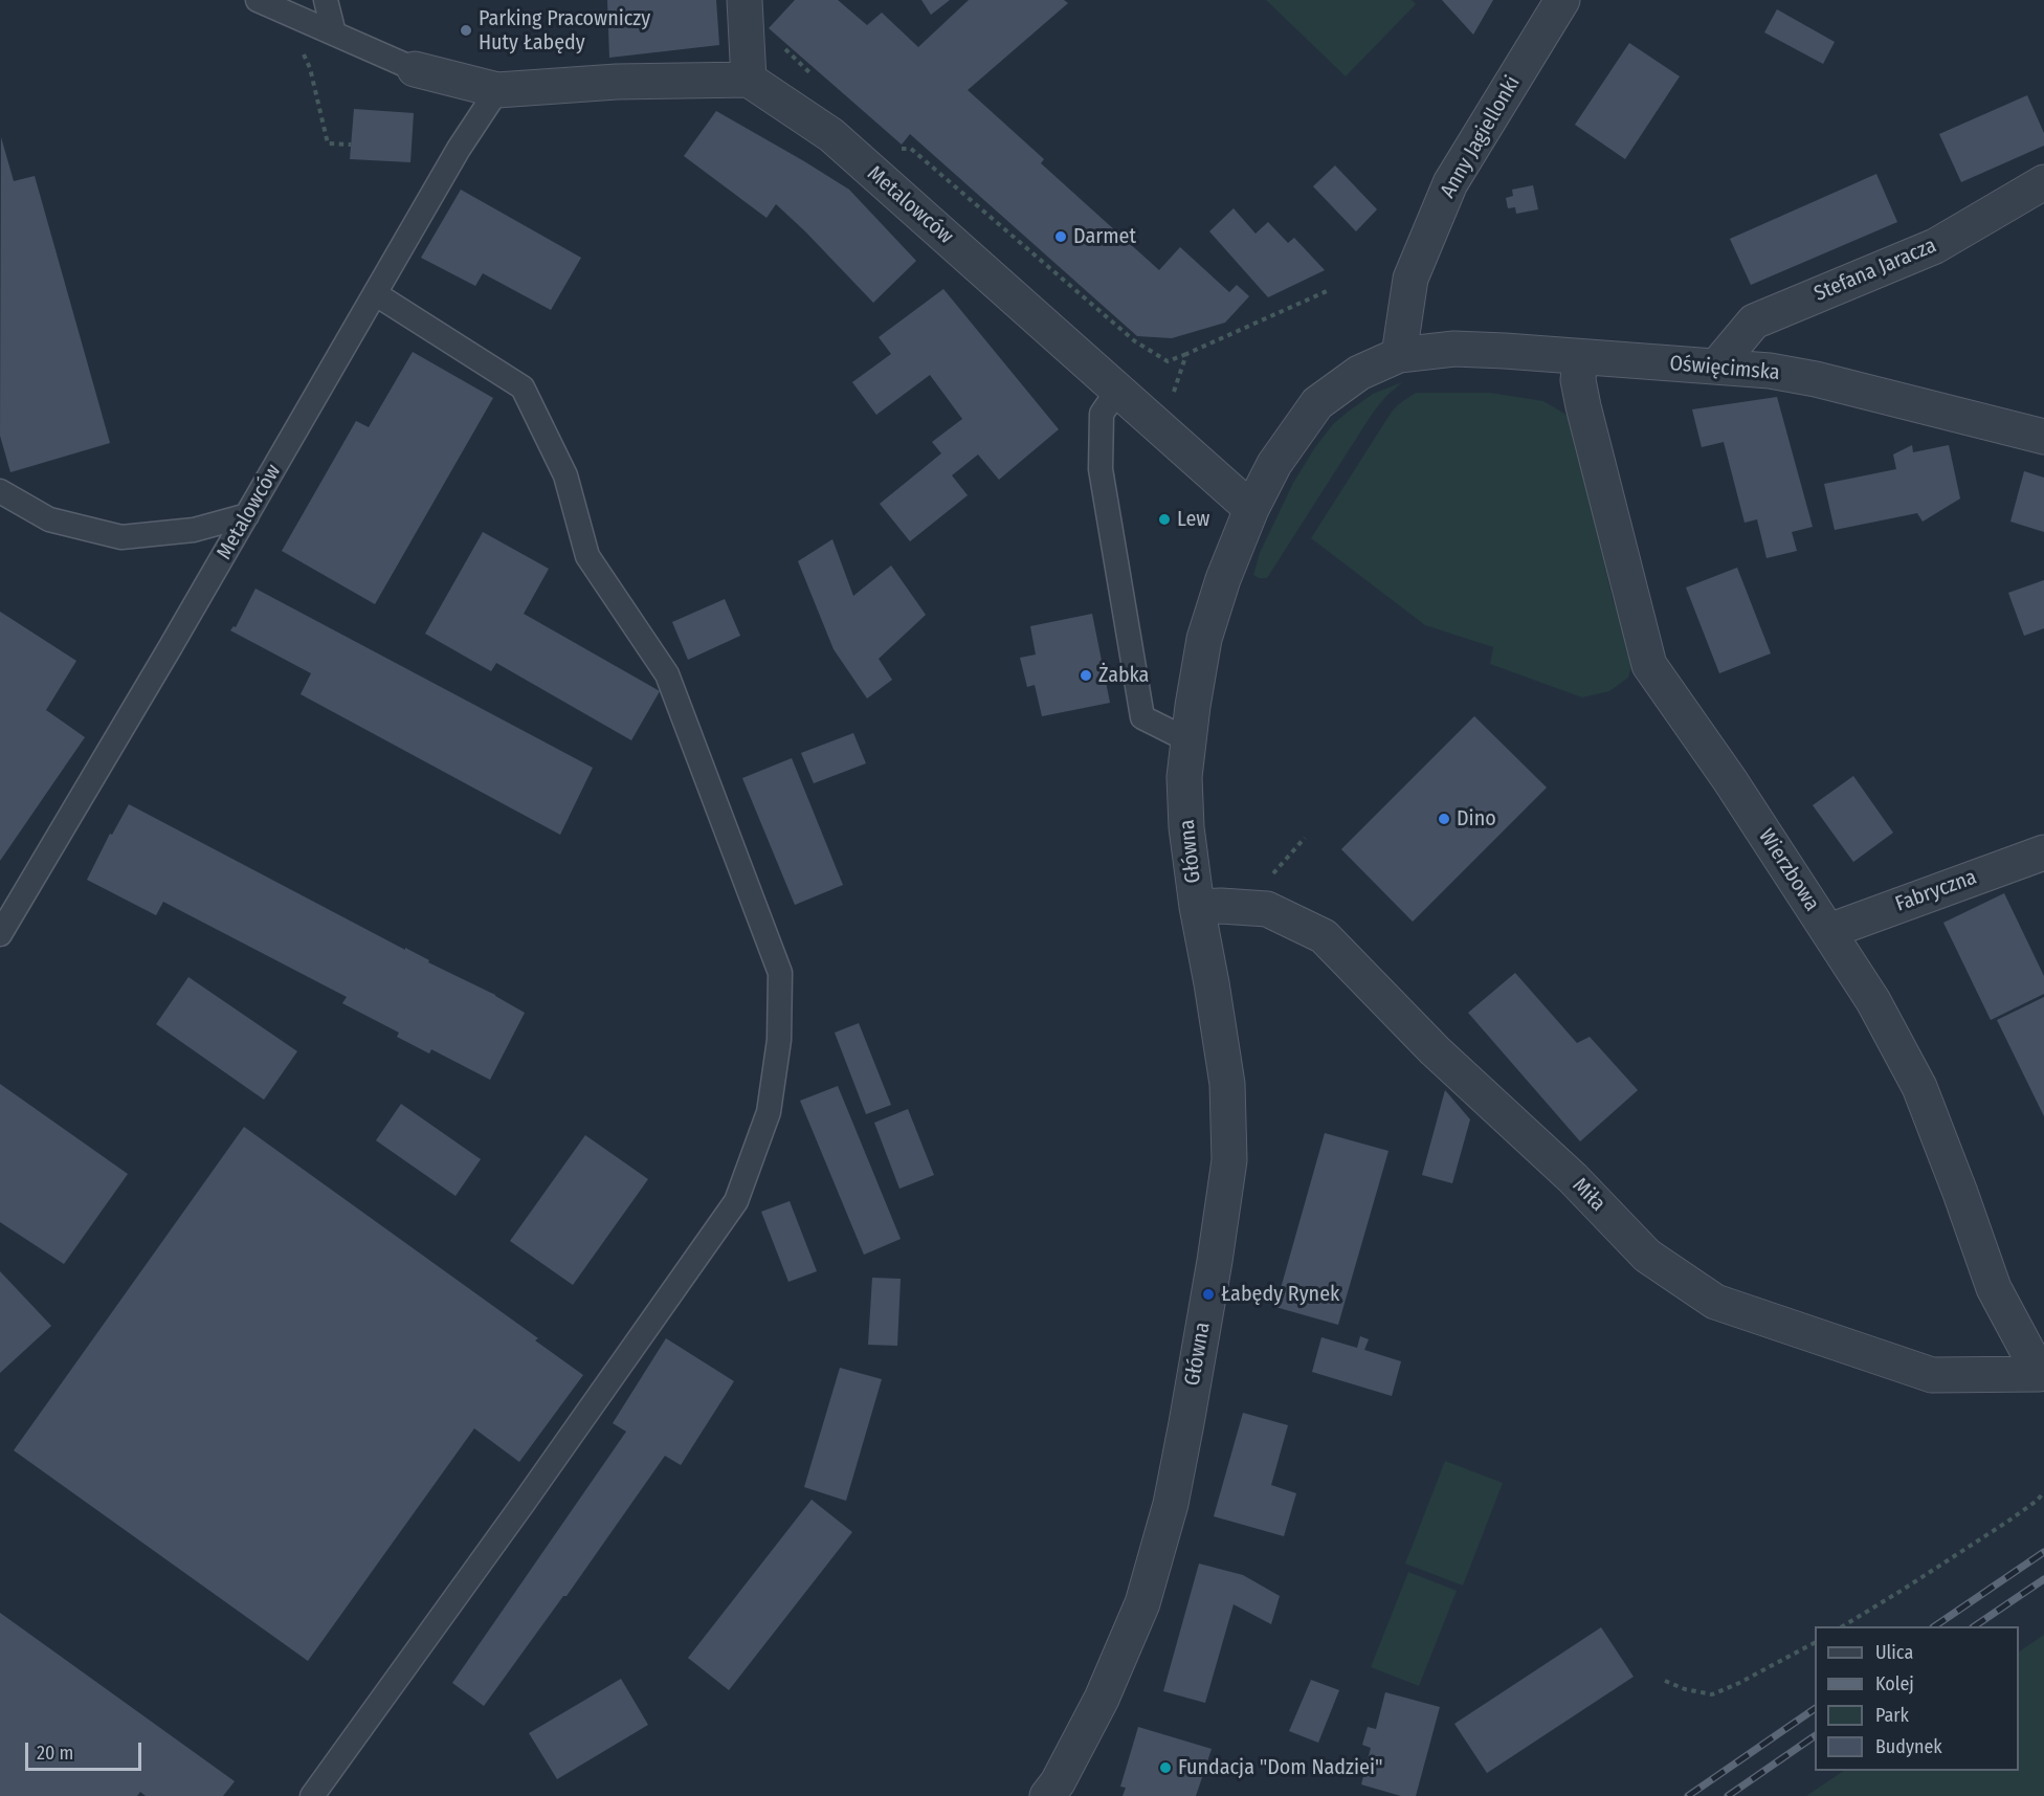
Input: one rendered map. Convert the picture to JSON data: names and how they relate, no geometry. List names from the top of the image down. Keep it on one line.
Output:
{"streets":{"street":["Anny Jagiellonki","Metalowców","Stefana Jaracza","Oświęcimska","Główna","Wierzbowa","Fabryczna","Miła"]},"crossings":[["Anny Jagiellonki","Oświęcimska"],["Metalowców","Oświęcimska"],["Metalowców","Główna"],["Stefana Jaracza","Oświęcimska"],["Oświęcimska","Główna"],["Oświęcimska","Wierzbowa"],["Główna","Miła"],["Wierzbowa","Fabryczna"],["Wierzbowa","Miła"]],"places":["Parking Pracowniczy Huty Łabędy","Darmet","Lew","Żabka","Dino","Łabędy Rynek","Fundacja \"Dom Nadziei\""],"legend":["Ulica","Kolej","Park","Budynek"],"scale_bar":"20 m"}
